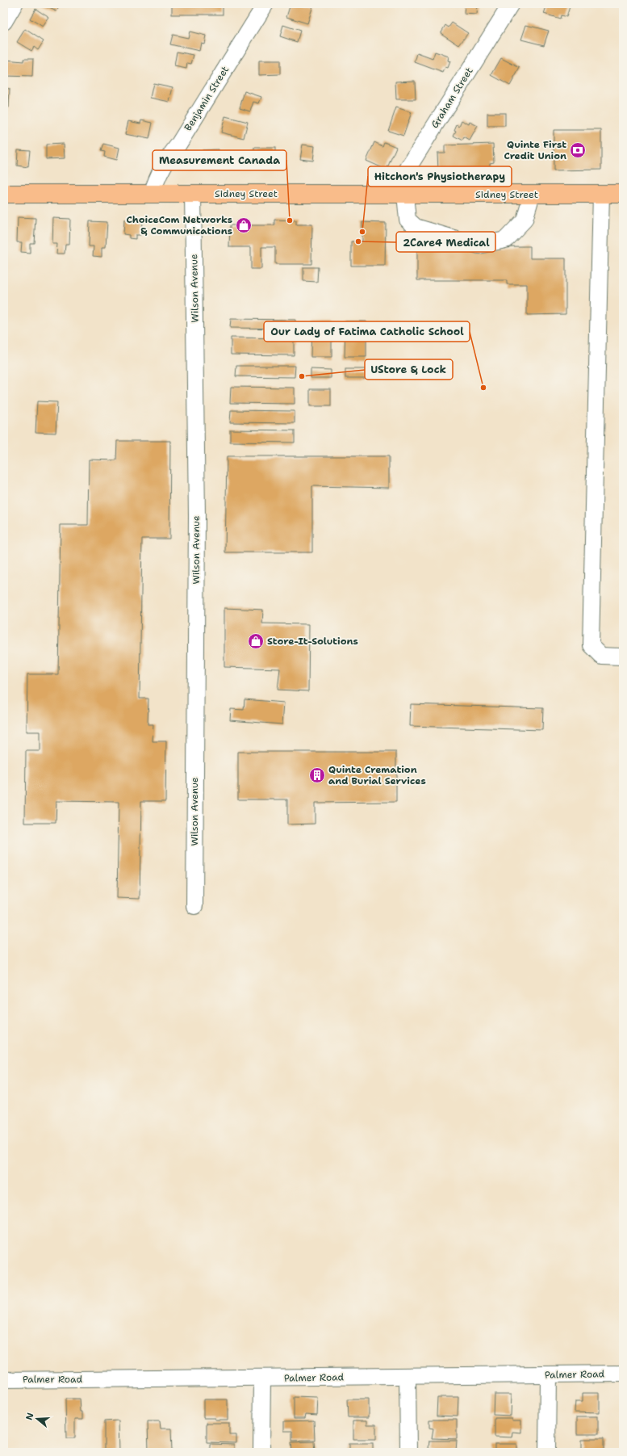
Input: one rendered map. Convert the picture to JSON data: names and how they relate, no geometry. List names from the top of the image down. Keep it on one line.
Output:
{"streets":{"main road":["Sidney Street"],"street":["Graham Street","Benjamin Street","Wilson Avenue","Palmer Road"]},"crossings":[["Graham Street","Sidney Street"],["Benjamin Street","Sidney Street"],["Sidney Street","Wilson Avenue"]],"places":{"bank":["Quinte First Credit Union"],"other":["Measurement Canada","Hitchon's Physiotherapy","2Care4 Medical","UStore & Lock","Our Lady of Fatima Catholic School"],"shop":["ChoiceCom Networks & Communications","Store-It-Solutions"],"building":["Quinte Cremation and Burial Services"]},"north":"left"}
